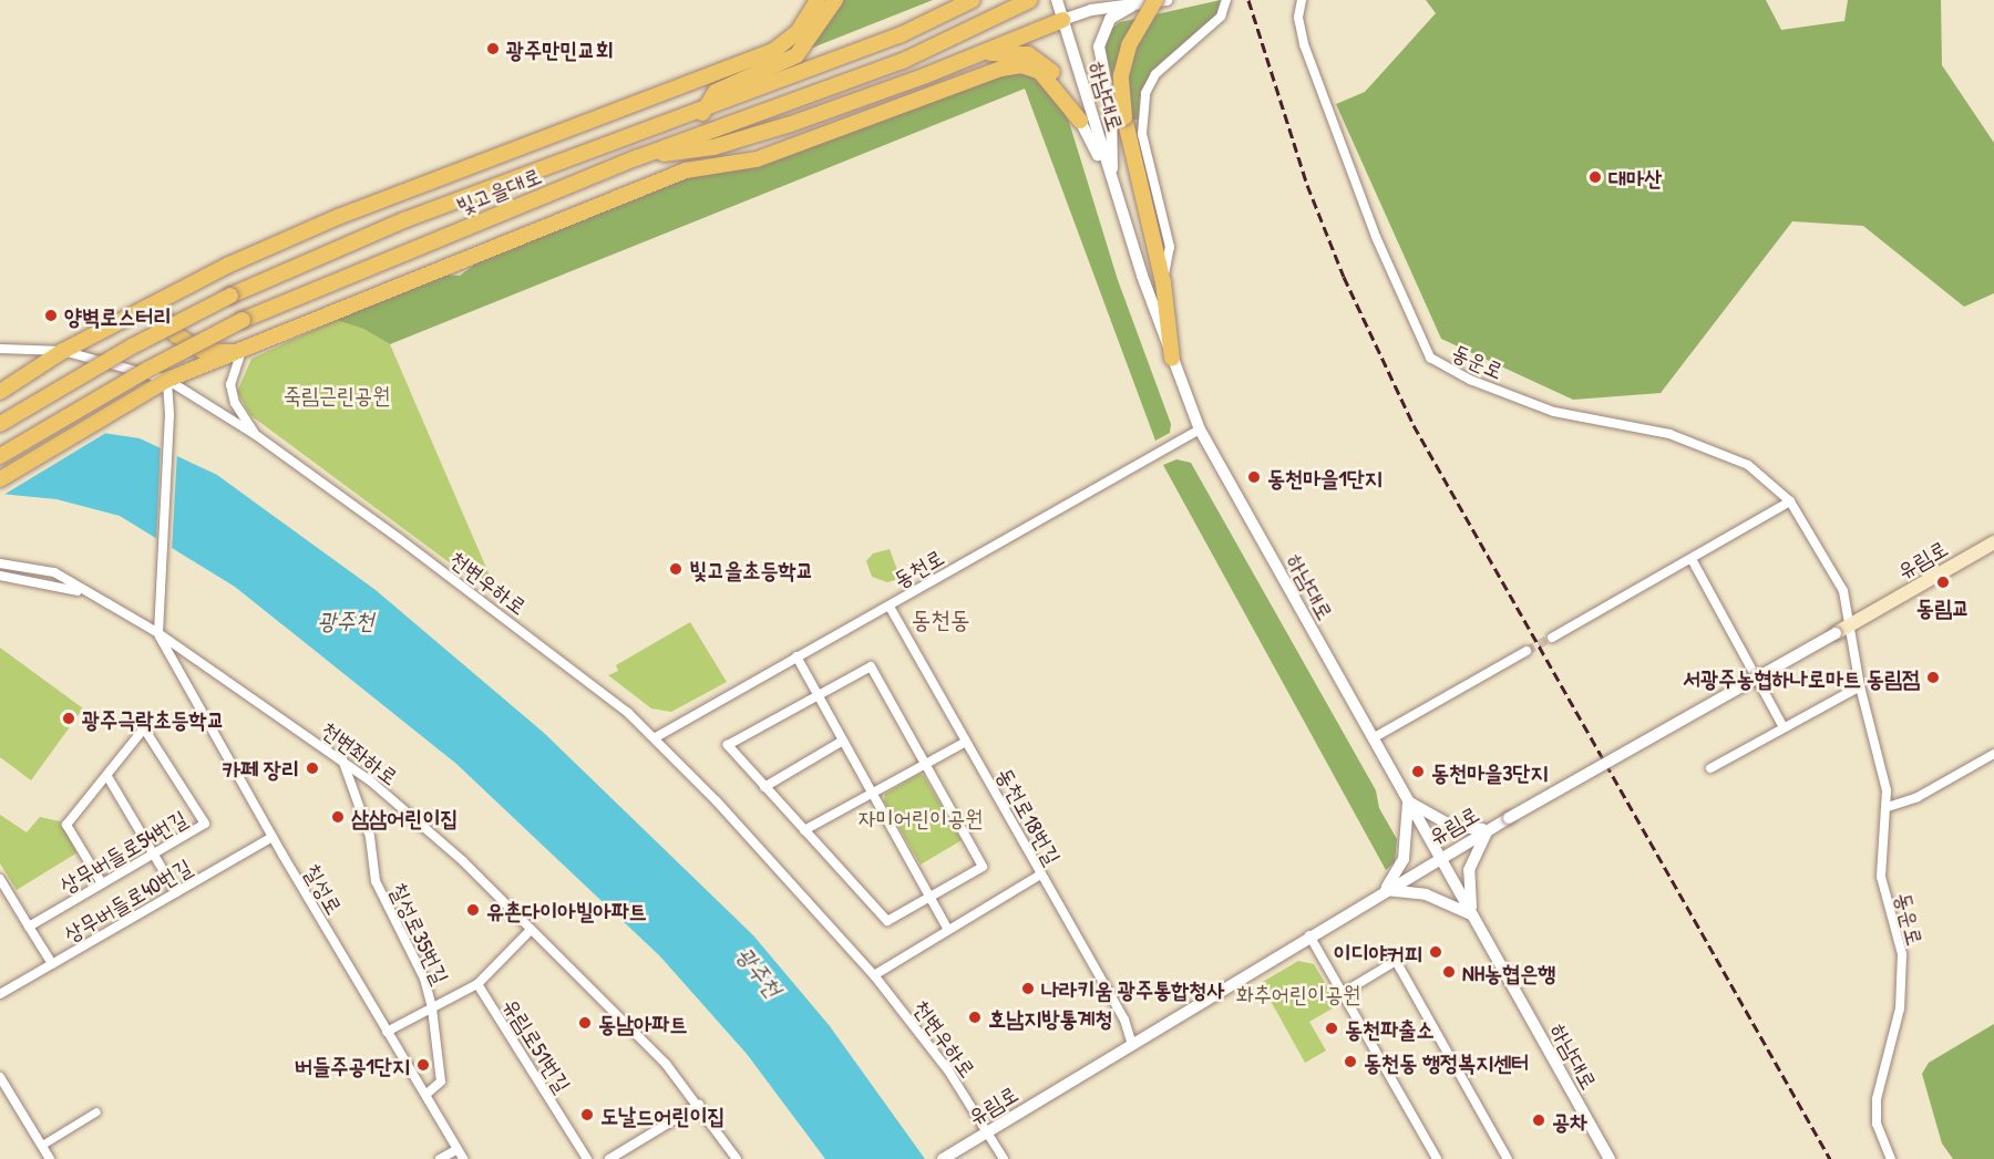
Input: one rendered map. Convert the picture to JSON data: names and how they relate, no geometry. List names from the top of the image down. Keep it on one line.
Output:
{"streets":{"highway":["빛고을대로"],"main road":["유림로"],"street":["하남대로","동운로","동천로","천변우하로","천변좌하로","동천로18번길","상무버들로54번길","칠성로","상무버들로40번길","칠성로35번길","유림로51번길"]},"crossings":[["하남대로","유림로"],["하남대로","동천로"],["동운로","유림로"],["유림로","천변우하로"],["유림로","동천로18번길"],["동천로","천변우하로"],["동천로","동천로18번길"],["천변좌하로","칠성로"],["천변좌하로","칠성로35번길"],["칠성로","상무버들로40번길"],["칠성로","칠성로35번길"],["칠성로35번길","유림로51번길"]],"districts":["동천동"],"water":["광주천"],"parks":["죽림근린공원","자미어린이공원","화추어린이공원"],"places":["광주만민교회","대마산","양벽로스터리","동천마을1단지","빛고을초등학교","동림교","서광주농협하나로마트 동림점","광주극락초등학교","카페 장리","동천마을3단지","삼삼어린이집","유촌다이아빌아파트","이디야커피","NH농협은행","나라키움 광주통합청사","호남지방통계청","동남아파트","동천파출소","동천동 행정복지센터","버들주공1단지","도날드어린이집","공차"]}
